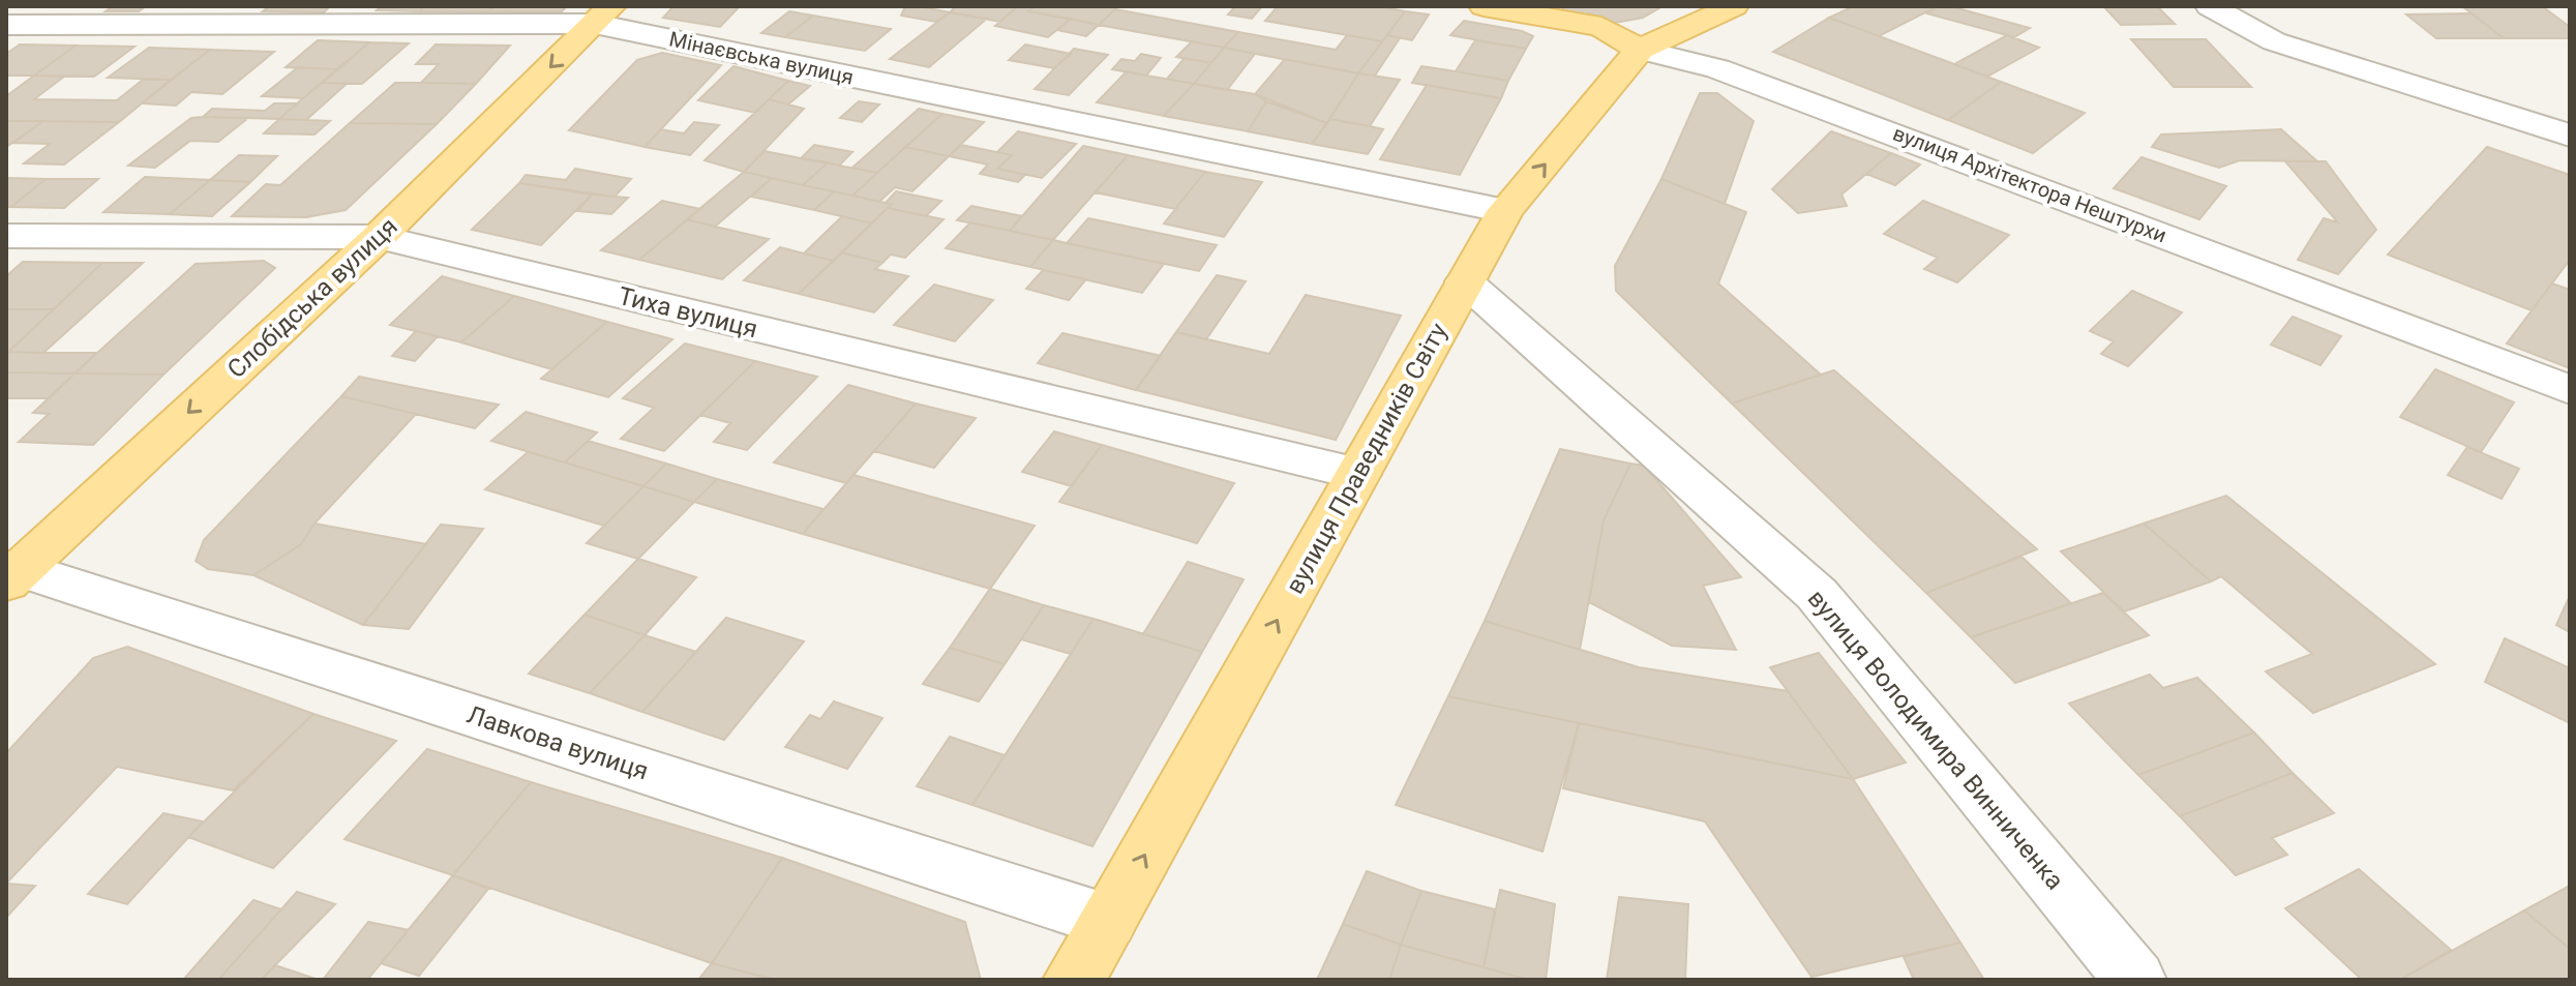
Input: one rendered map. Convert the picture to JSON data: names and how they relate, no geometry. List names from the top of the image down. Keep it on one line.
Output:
{"streets":{"main road":["вулиця Архітектора Нештурхи","Слобідська вулиця","вулиця Праведників Світу"],"street":["Мінаєвська вулиця","Тиха вулиця","вулиця Володимира Винниченка","Лавкова вулиця"]},"crossings":[["Мінаєвська вулиця","Слобідська вулиця"],["Мінаєвська вулиця","вулиця Праведників Світу"],["вулиця Архітектора Нештурхи","вулиця Праведників Світу"],["Слобідська вулиця","Тиха вулиця"],["Слобідська вулиця","Лавкова вулиця"],["Тиха вулиця","вулиця Праведників Світу"],["вулиця Праведників Світу","вулиця Володимира Винниченка"],["вулиця Праведників Світу","Лавкова вулиця"]],"one_way":["Слобідська вулиця","вулиця Праведників Світу"]}
